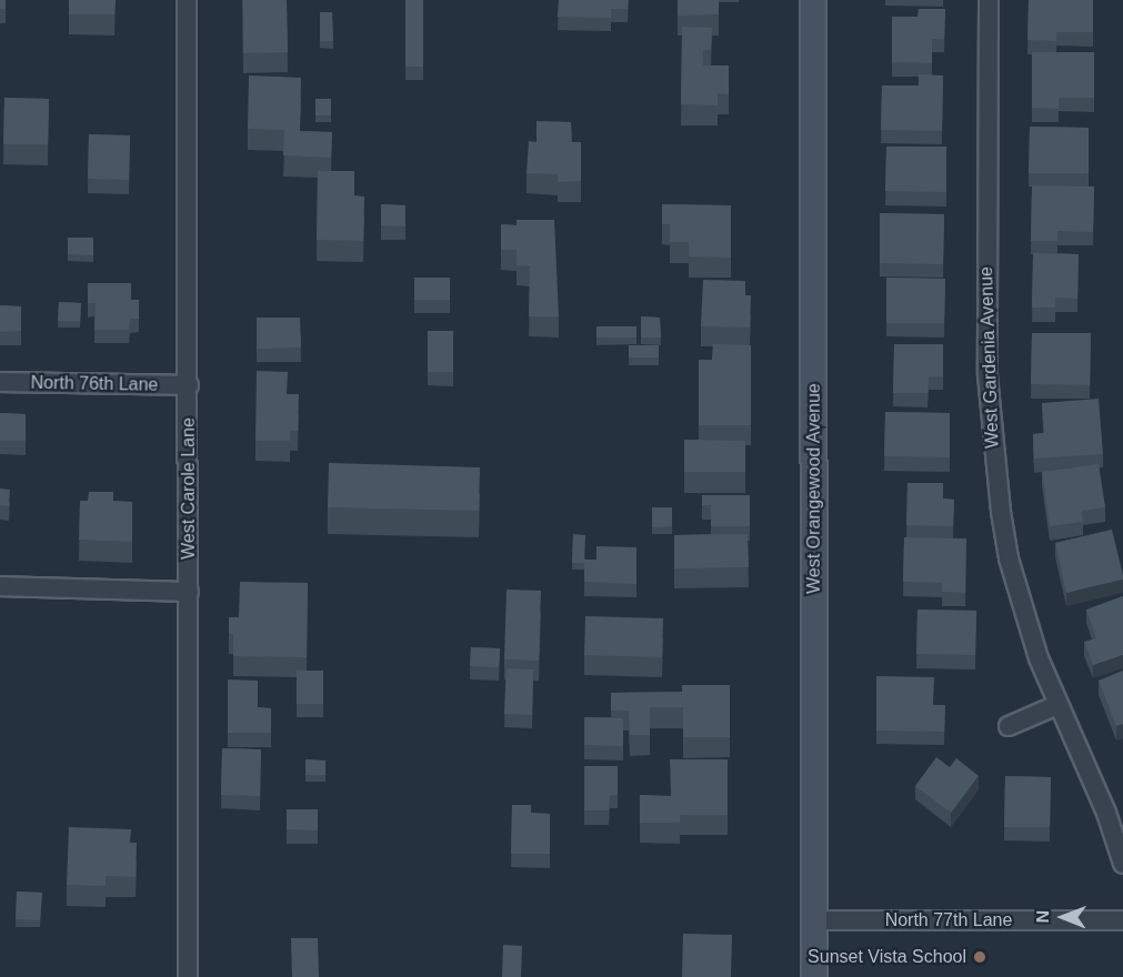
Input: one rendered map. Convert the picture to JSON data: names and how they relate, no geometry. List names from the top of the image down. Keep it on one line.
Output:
{"streets":{"street":["West Gardenia Avenue","North 76th Lane","West Carole Lane","West Orangewood Avenue","North 77th Lane"]},"crossings":[["North 76th Lane","West Carole Lane"],["West Orangewood Avenue","North 77th Lane"]],"places":["Sunset Vista School"],"north":"left"}
